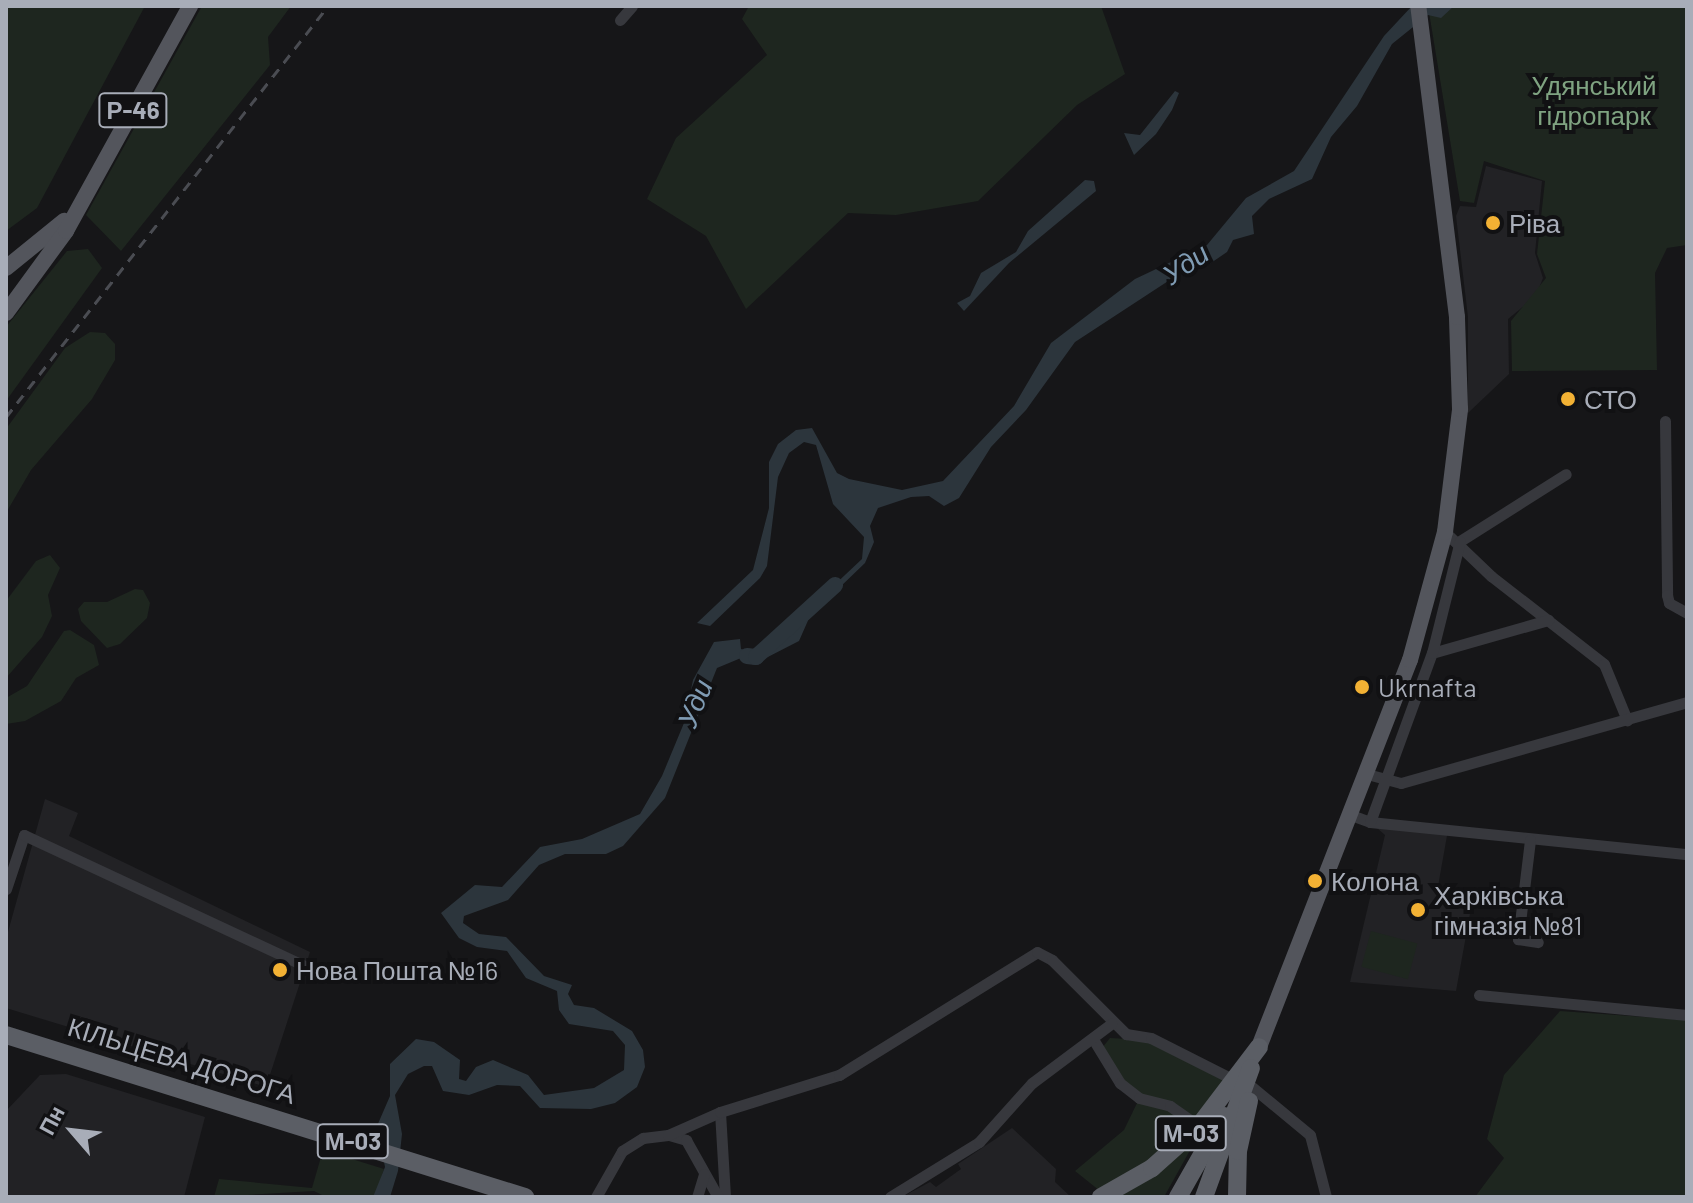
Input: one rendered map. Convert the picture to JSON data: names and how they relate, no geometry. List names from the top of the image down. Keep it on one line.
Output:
{"streets":{"highway":["КІЛЬЦЕВА ДОРОГА","М-03"],"main road":["Р-46"]},"water":["Уди"],"parks":["Удянський гідропарк"],"places":["Ріва","СТО","Ukrnafta","Колона","Харківська гімназія №81","Нова Пошта №16"],"north":"top left"}
